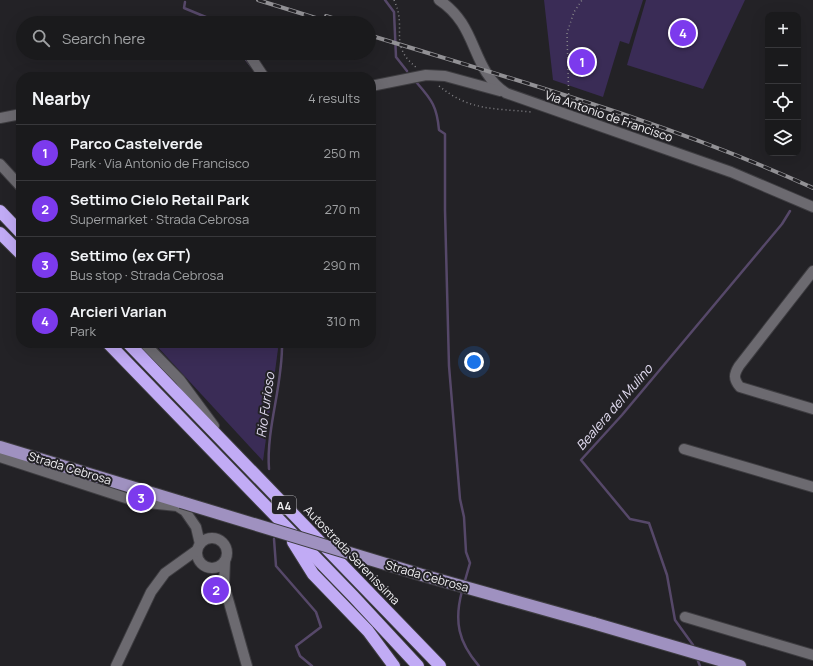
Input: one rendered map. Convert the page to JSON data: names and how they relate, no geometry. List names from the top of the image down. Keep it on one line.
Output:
{"streets":{"highway":["A4","Autostrada Serenissima"],"main road":["Strada Cebrosa"],"street":["Via Antonio de Francisco"]},"water":["Rio Furioso","Bealera del Mulino"],"page":{"map_buttons":["+","−"],"search":"Search here","pins":["4","1","3","2"],"heading":["Nearby","4 results"],"list":[{"mark":"1","name":"Parco Castelverde","note":"Park · Via Antonio de Francisco","value":"250 m"},{"mark":"2","name":"Settimo Cielo Retail Park","note":"Supermarket · Strada Cebrosa","value":"270 m"},{"mark":"3","name":"Settimo (ex GFT)","note":"Bus stop · Strada Cebrosa","value":"290 m"},{"mark":"4","name":"Arcieri Varian","note":"Park","value":"310 m"}]}}
